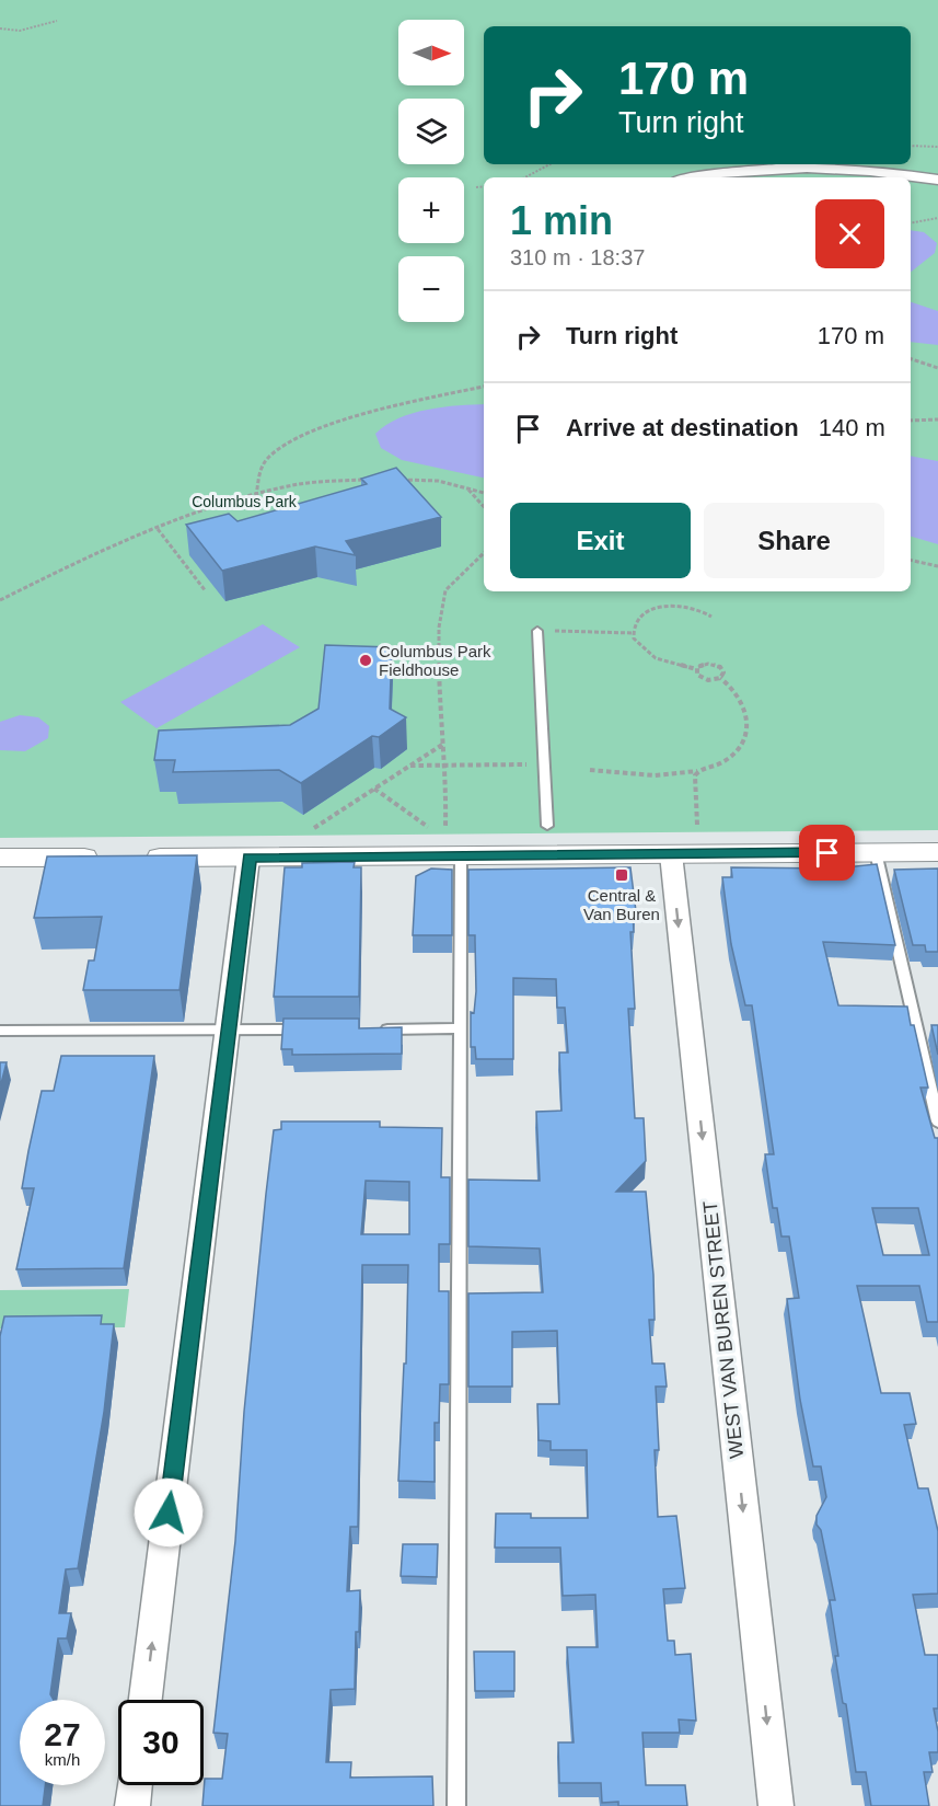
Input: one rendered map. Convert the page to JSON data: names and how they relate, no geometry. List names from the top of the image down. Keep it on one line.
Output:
{"streets":{"street":["WEST VAN BUREN STREET"]},"one_way":["WEST VAN BUREN STREET"],"parks":["Columbus Park"],"places":{"other":["Columbus Park Fieldhouse"],"transit":["Central & Van Buren"]},"north":"right","page":{"map_buttons":["+","−"],"turn":["170 m","Turn right"],"heading":["1 min","310 m · 18:37"],"list":[{"name":"Turn right","value":"170 m"},{"name":"Arrive at destination","value":"140 m"}],"buttons":["Exit","Share"],"speed":"27 km/h","limit":"30"}}
